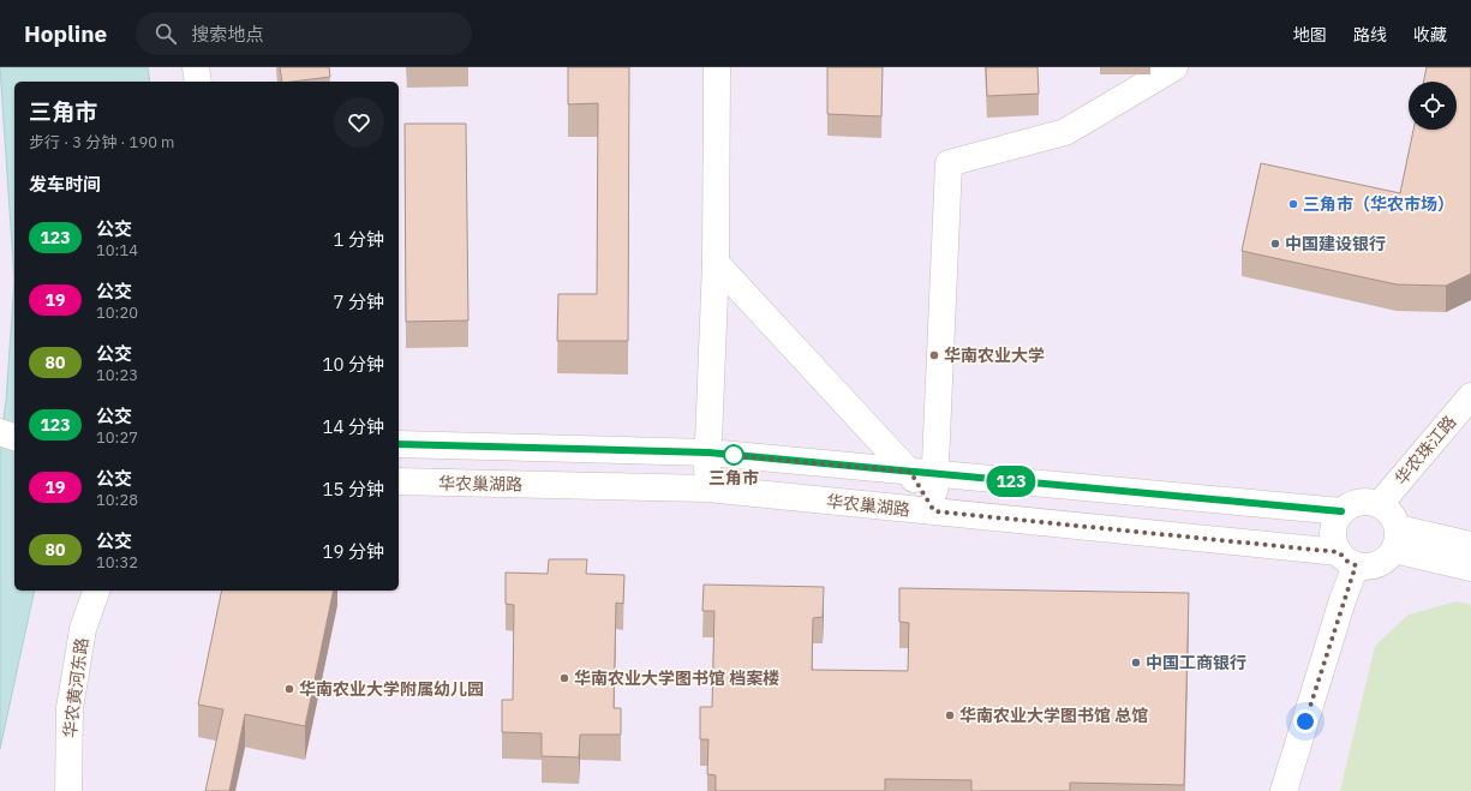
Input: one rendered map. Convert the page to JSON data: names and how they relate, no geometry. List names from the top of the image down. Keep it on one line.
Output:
{"streets":{"street":["华农珠江路","华农巢湖路","华农黄河东路"]},"crossings":[["华农珠江路","华农巢湖路"]],"places":["三角市（华农市场）","中国建设银行","华南农业大学","三角市","中国工商银行","华南农业大学图书馆 档案楼","华南农业大学附属幼儿园","华南农业大学图书馆 总馆"],"lines":["bus line 123"],"page":{"header":"Hopline","search":"搜索地点","nav":["地图","路线","收藏"],"on_map":"123","heading":[["三角市","步行 · 3 分钟 · 190 m"],"发车时间"],"list":[{"mark":"123","name":"公交","note":"10:14","value":"1 分钟"},{"mark":"19","name":"公交","note":"10:20","value":"7 分钟"},{"mark":"80","name":"公交","note":"10:23","value":"10 分钟"},{"mark":"123","name":"公交","note":"10:27","value":"14 分钟"},{"mark":"19","name":"公交","note":"10:28","value":"15 分钟"},{"mark":"80","name":"公交","note":"10:32","value":"19 分钟"}]}}
